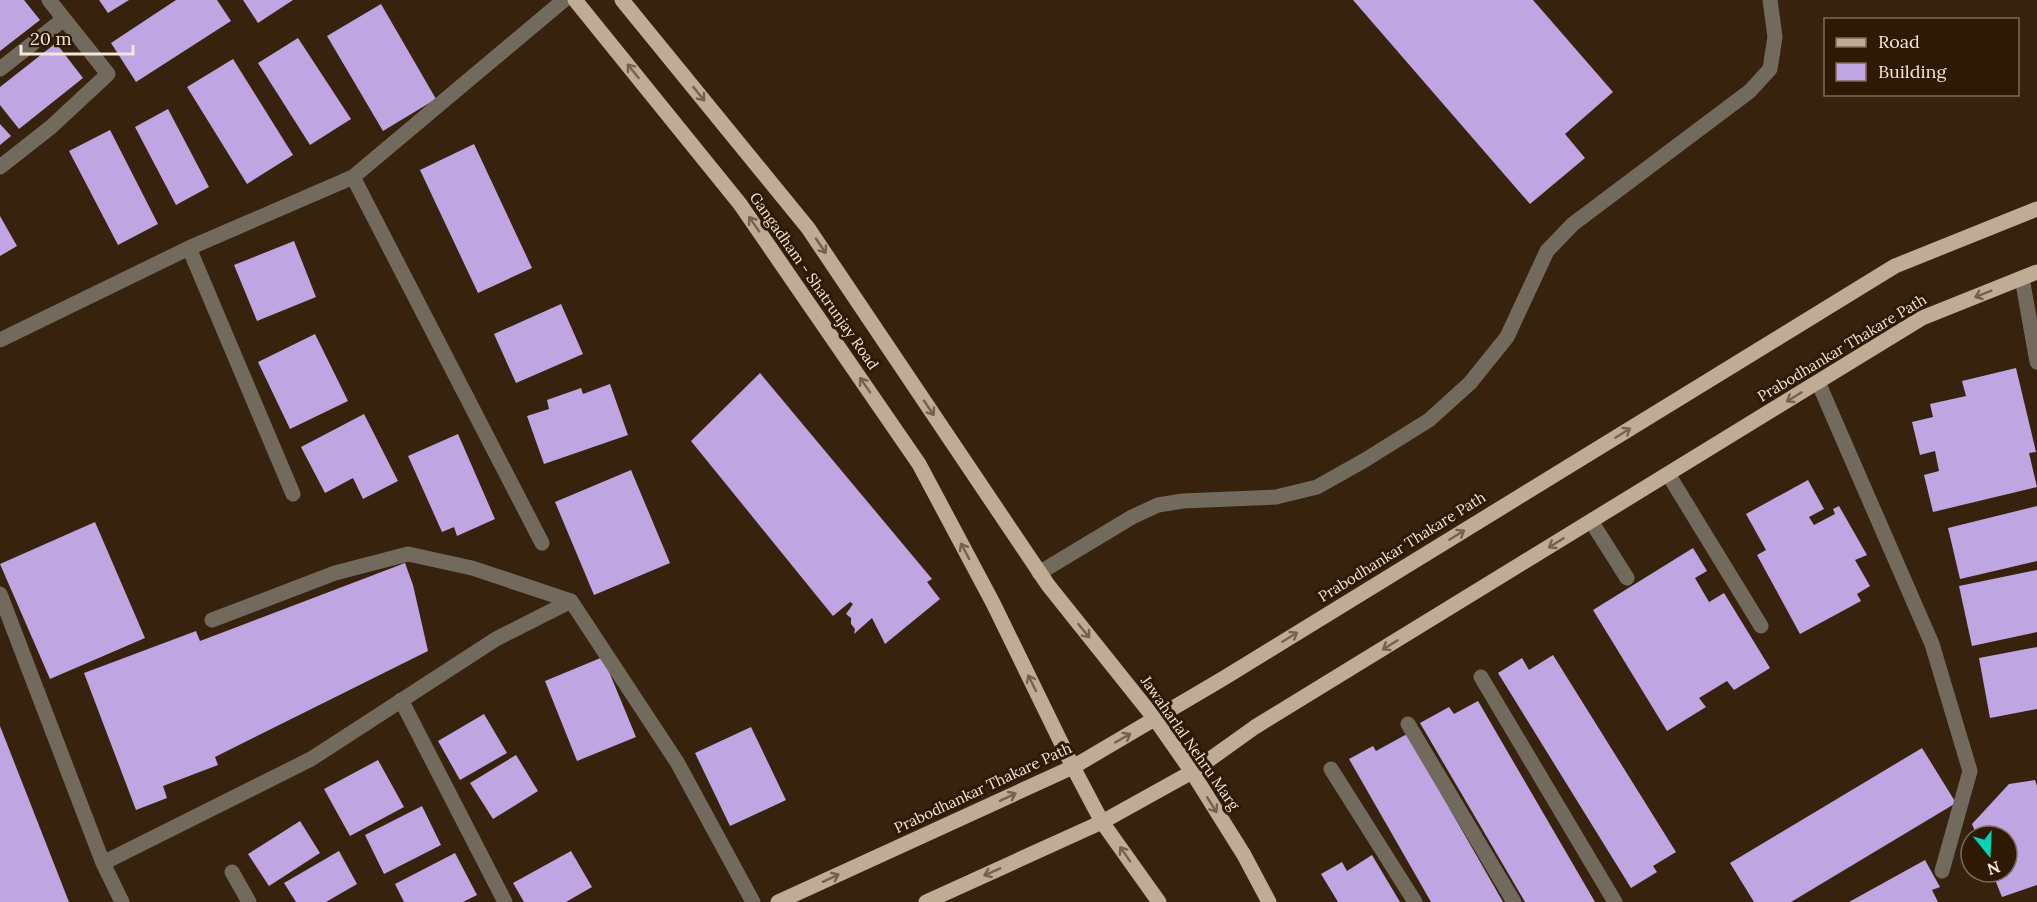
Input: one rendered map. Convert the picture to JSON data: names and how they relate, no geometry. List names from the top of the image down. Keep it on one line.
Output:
{"streets":{"main road":["Gangadham - Shatrunjay Road","Prabodhankar Thakare Path","Jawaharlal Nehru Marg"]},"crossings":[["Gangadham - Shatrunjay Road","Prabodhankar Thakare Path"],["Gangadham - Shatrunjay Road","Jawaharlal Nehru Marg"],["Prabodhankar Thakare Path","Jawaharlal Nehru Marg"]],"legend":["Road","Building"],"scale_bar":"20 m","north":"bottom"}
